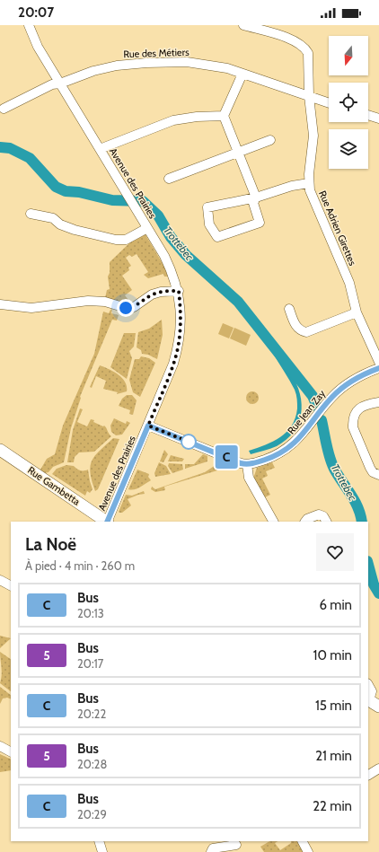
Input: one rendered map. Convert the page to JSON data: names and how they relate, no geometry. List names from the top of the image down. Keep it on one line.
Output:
{"streets":{"main road":["Rue Gambetta"],"street":["Rue des Métiers","Avenue des Prairies","Rue Adrien Girettes","Rue Jean Zay"]},"crossings":[["Rue des Métiers","Avenue des Prairies"],["Rue des Métiers","Rue Adrien Girettes"]],"water":["Trottebec"],"lines":["bus line C"],"north":"bottom","page":{"status":"20:07","on_map":"C","heading":["La Noë","À pied · 4 min · 260 m"],"list":[{"mark":"C","name":"Bus","note":"20:13","value":"6 min"},{"mark":"5","name":"Bus","note":"20:17","value":"10 min"},{"mark":"C","name":"Bus","note":"20:22","value":"15 min"},{"mark":"5","name":"Bus","note":"20:28","value":"21 min"},{"mark":"C","name":"Bus","note":"20:29","value":"22 min"}]}}
